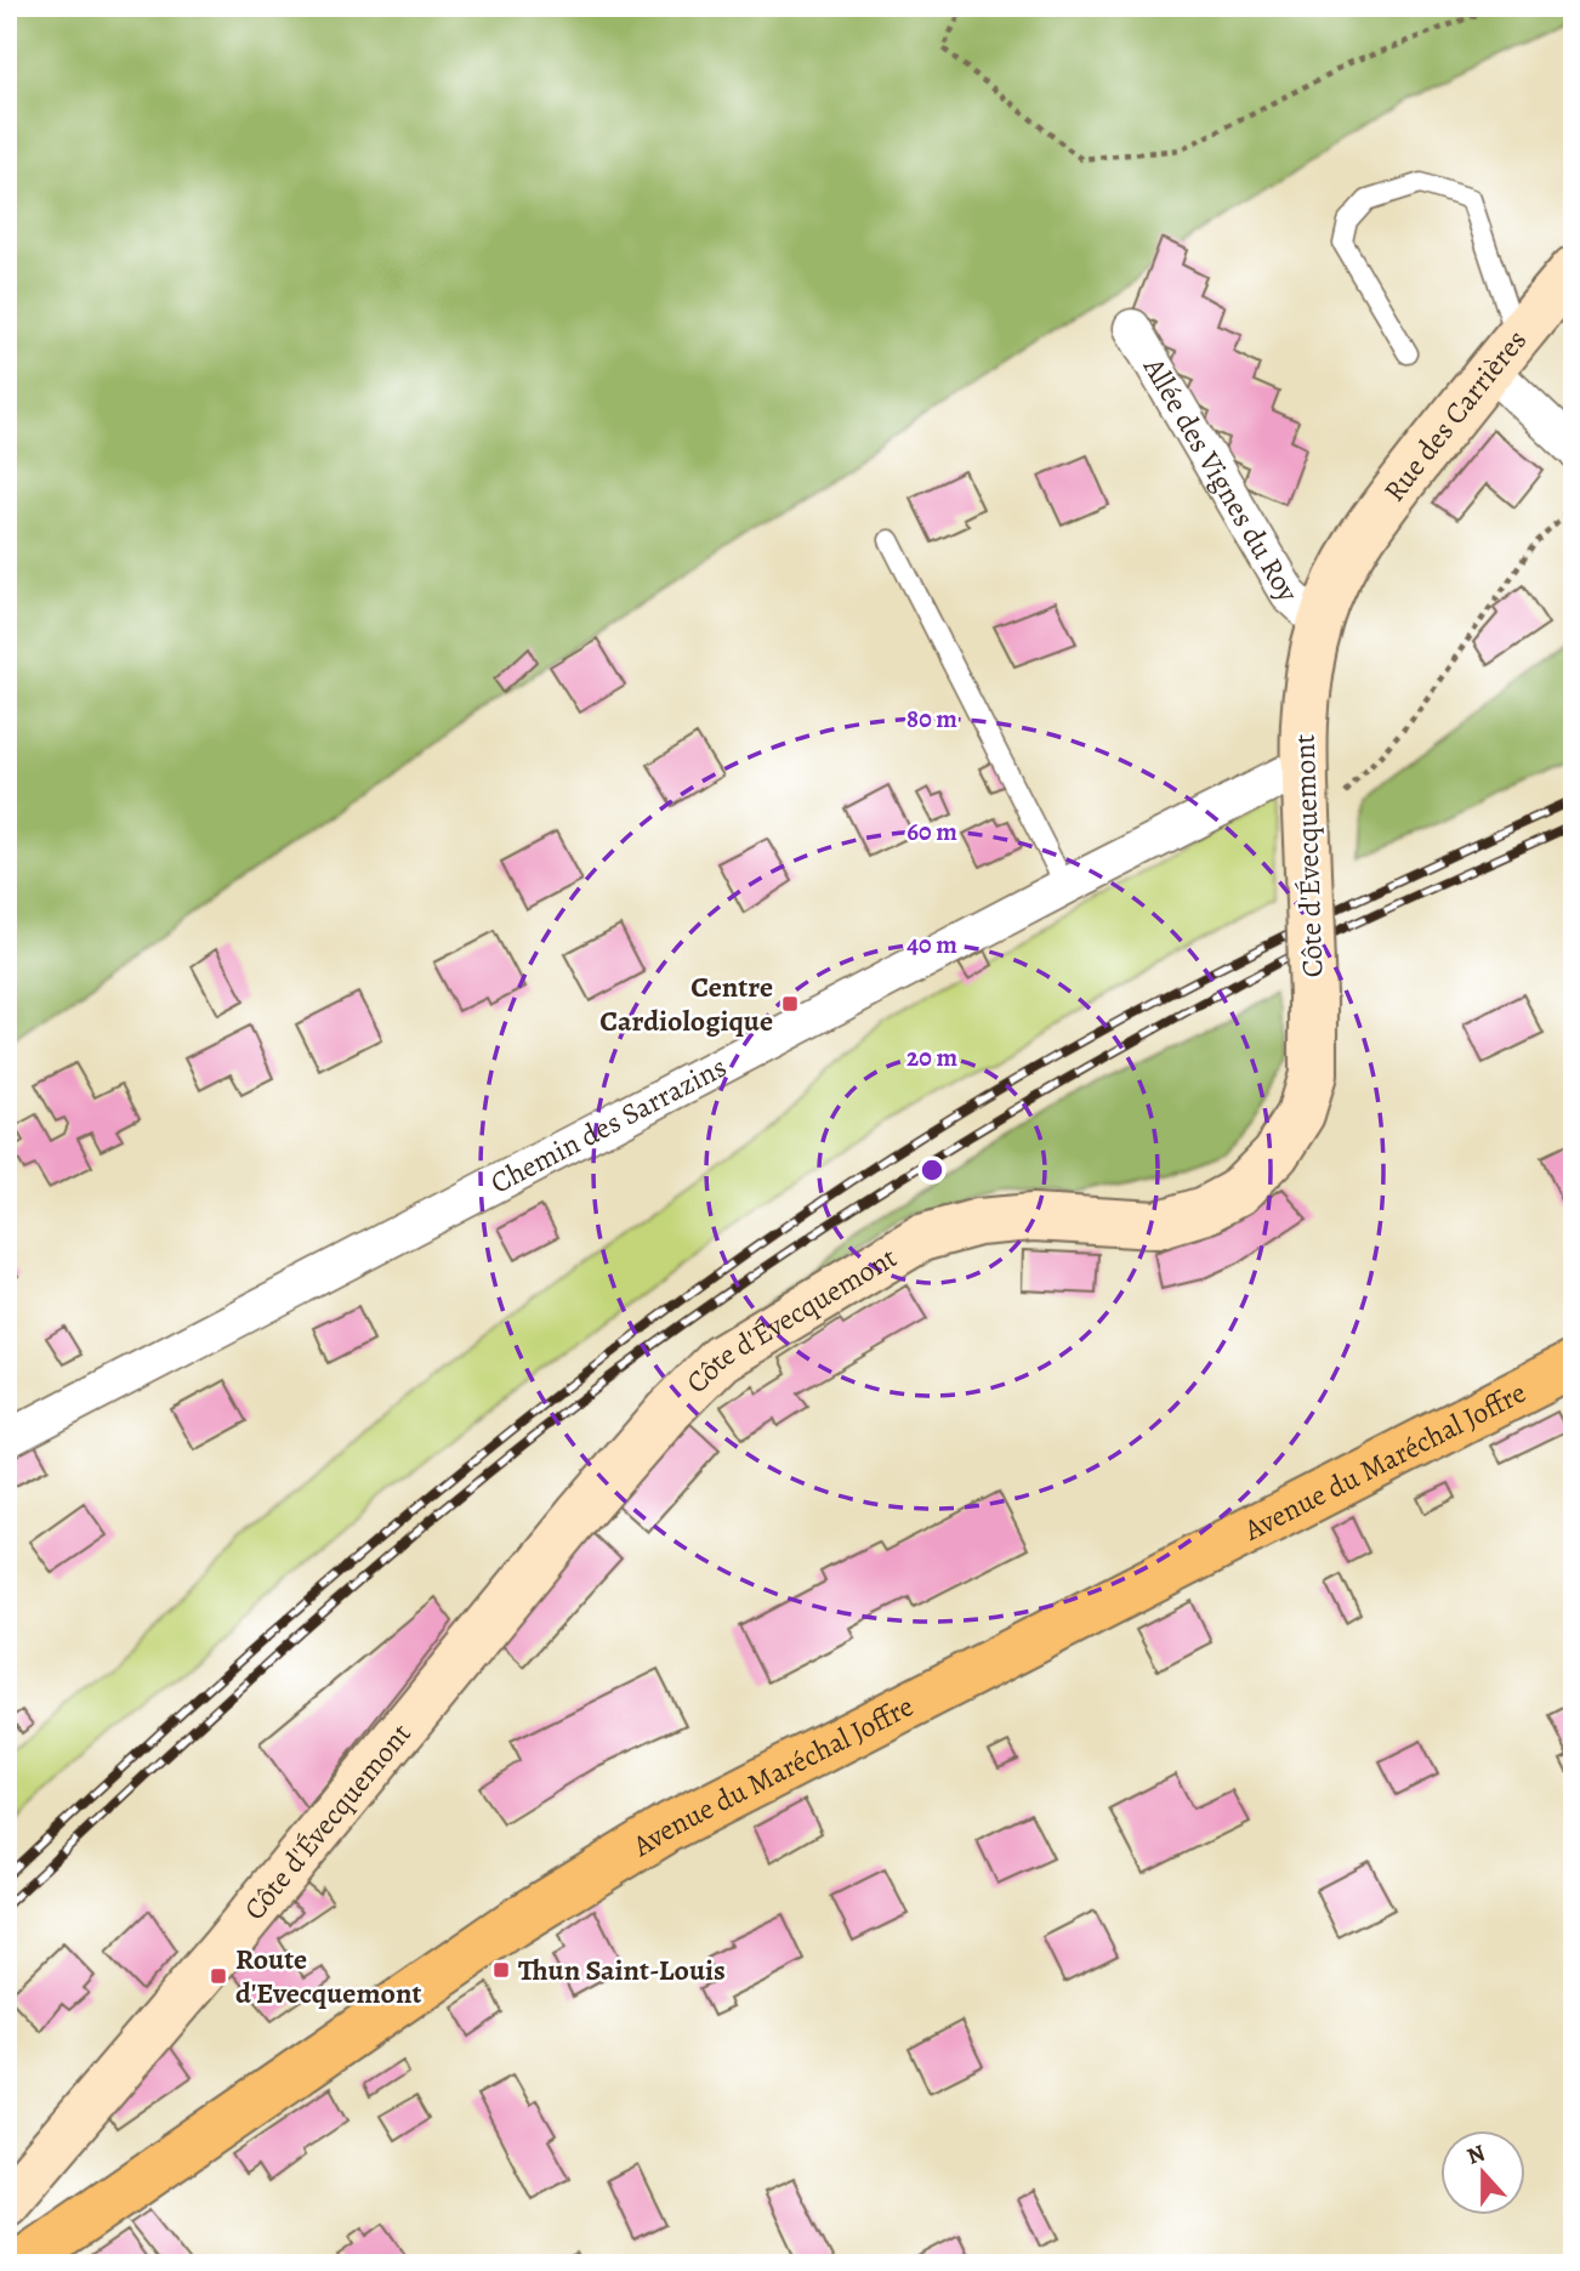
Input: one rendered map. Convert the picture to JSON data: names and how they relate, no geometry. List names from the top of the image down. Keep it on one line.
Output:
{"streets":{"main road":["Avenue du Maréchal Joffre"],"street":["Rue des Carrières","Allée des Vignes du Roy","Côte d'Évecquemont","Chemin des Sarrazins"]},"crossings":[["Rue des Carrières","Côte d'Évecquemont"],["Allée des Vignes du Roy","Côte d'Évecquemont"],["Côte d'Évecquemont","Chemin des Sarrazins"]],"places":{"transit":["Centre Cardiologique","Thun Saint-Louis","Route d'Evecquemont"]},"north":"top","rings":["80 m","60 m","40 m","20 m"]}
